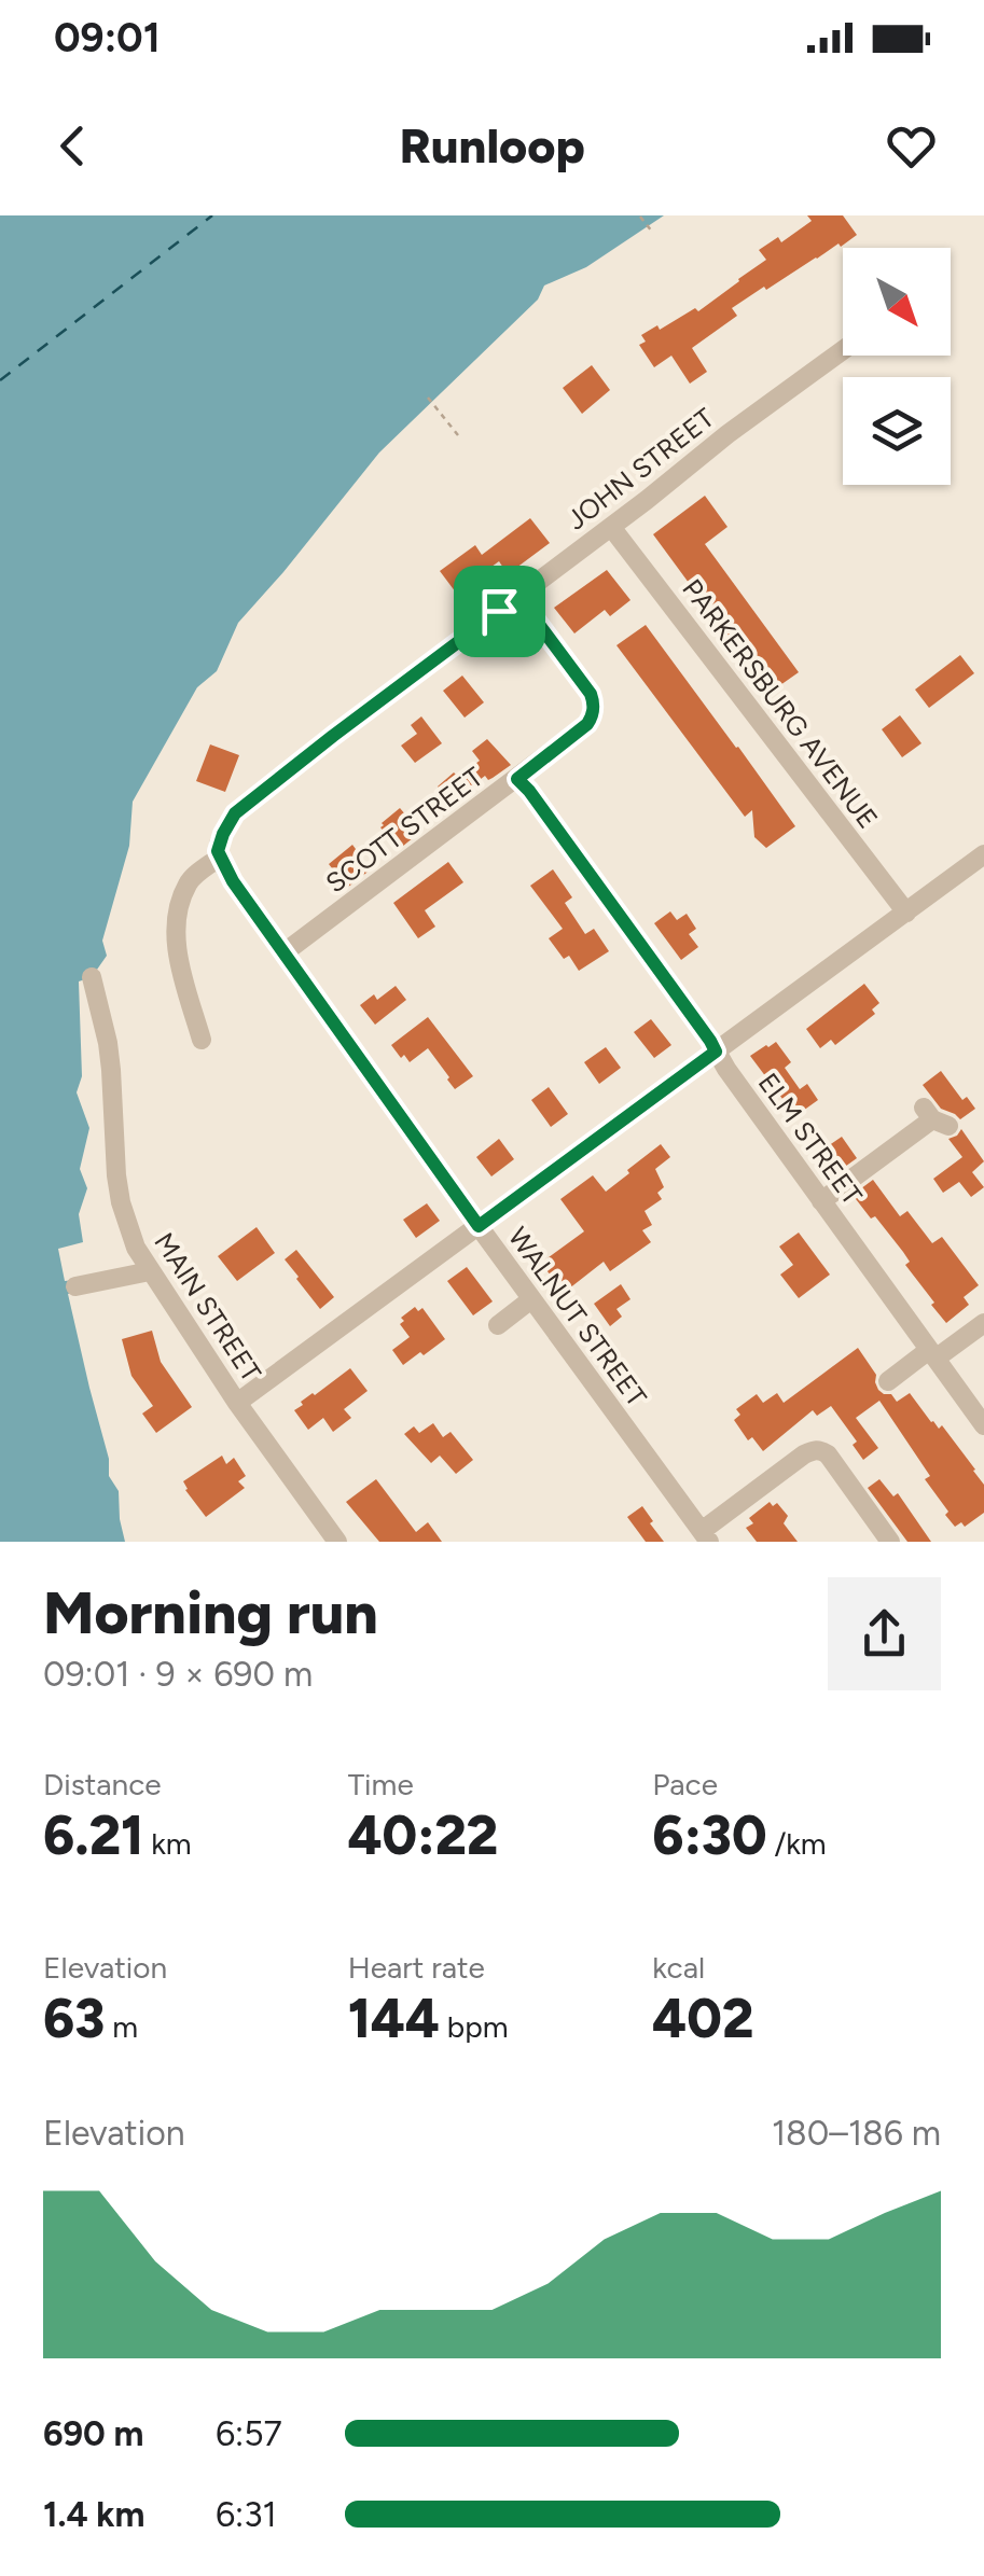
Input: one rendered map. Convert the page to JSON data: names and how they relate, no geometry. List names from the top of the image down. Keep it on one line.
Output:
{"streets":{"street":["JOHN STREET","PARKERSBURG AVENUE","SCOTT STREET","ELM STREET","MAIN STREET","WALNUT STREET"]},"crossings":[["JOHN STREET","PARKERSBURG AVENUE"],["JOHN STREET","SCOTT STREET"],["JOHN STREET","WALNUT STREET"],["SCOTT STREET","ELM STREET"],["SCOTT STREET","WALNUT STREET"]],"north":"bottom right","page":{"status":"09:01","header":"Runloop","heading":["Morning run","09:01 · 9 × 690 m"],"stats":[["Distance","6.21 km"],["Time","40:22"],["Pace","6:30 /km"],["Elevation","63 m"],["Heart rate","144 bpm"],["kcal","402"]],"chart":["Elevation","180–186 m"],"list":[{"name":"690 m","note":"6:57"},{"name":"1.4 km","note":"6:31"}]}}
